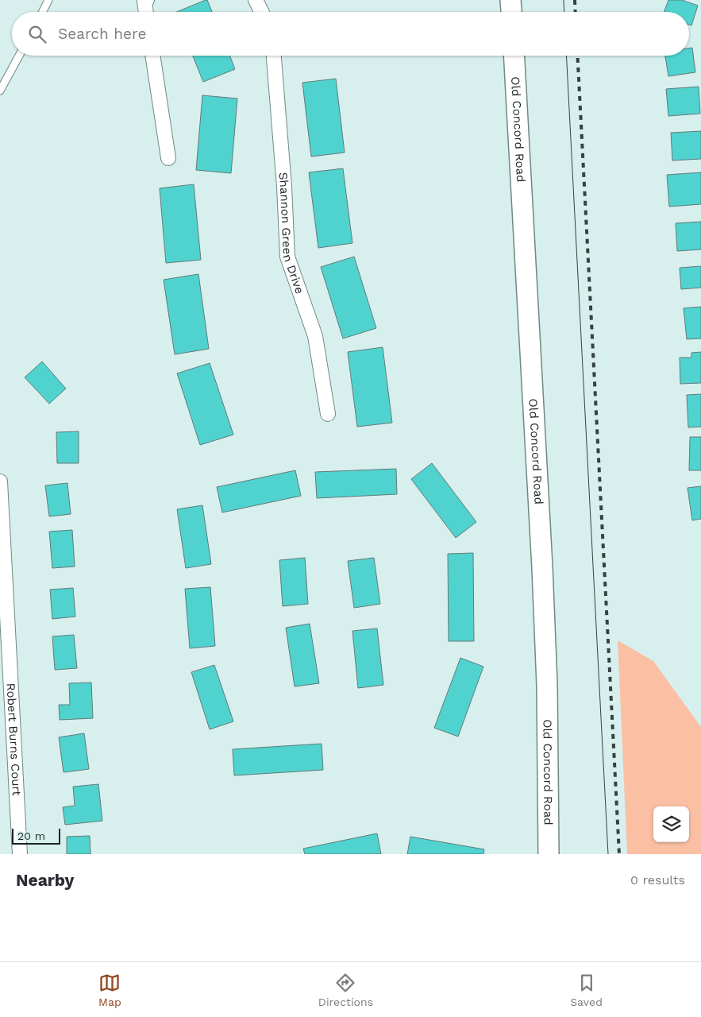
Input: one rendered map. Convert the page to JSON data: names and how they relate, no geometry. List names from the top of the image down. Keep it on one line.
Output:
{"streets":{"street":["Old Concord Road","Shannon Green Drive","Robert Burns Court"]},"scale_bar":"20 m","page":{"search":"Search here","scale":"20 m","heading":["Nearby","0 results"],"nav":["Map","Directions","Saved"]}}
